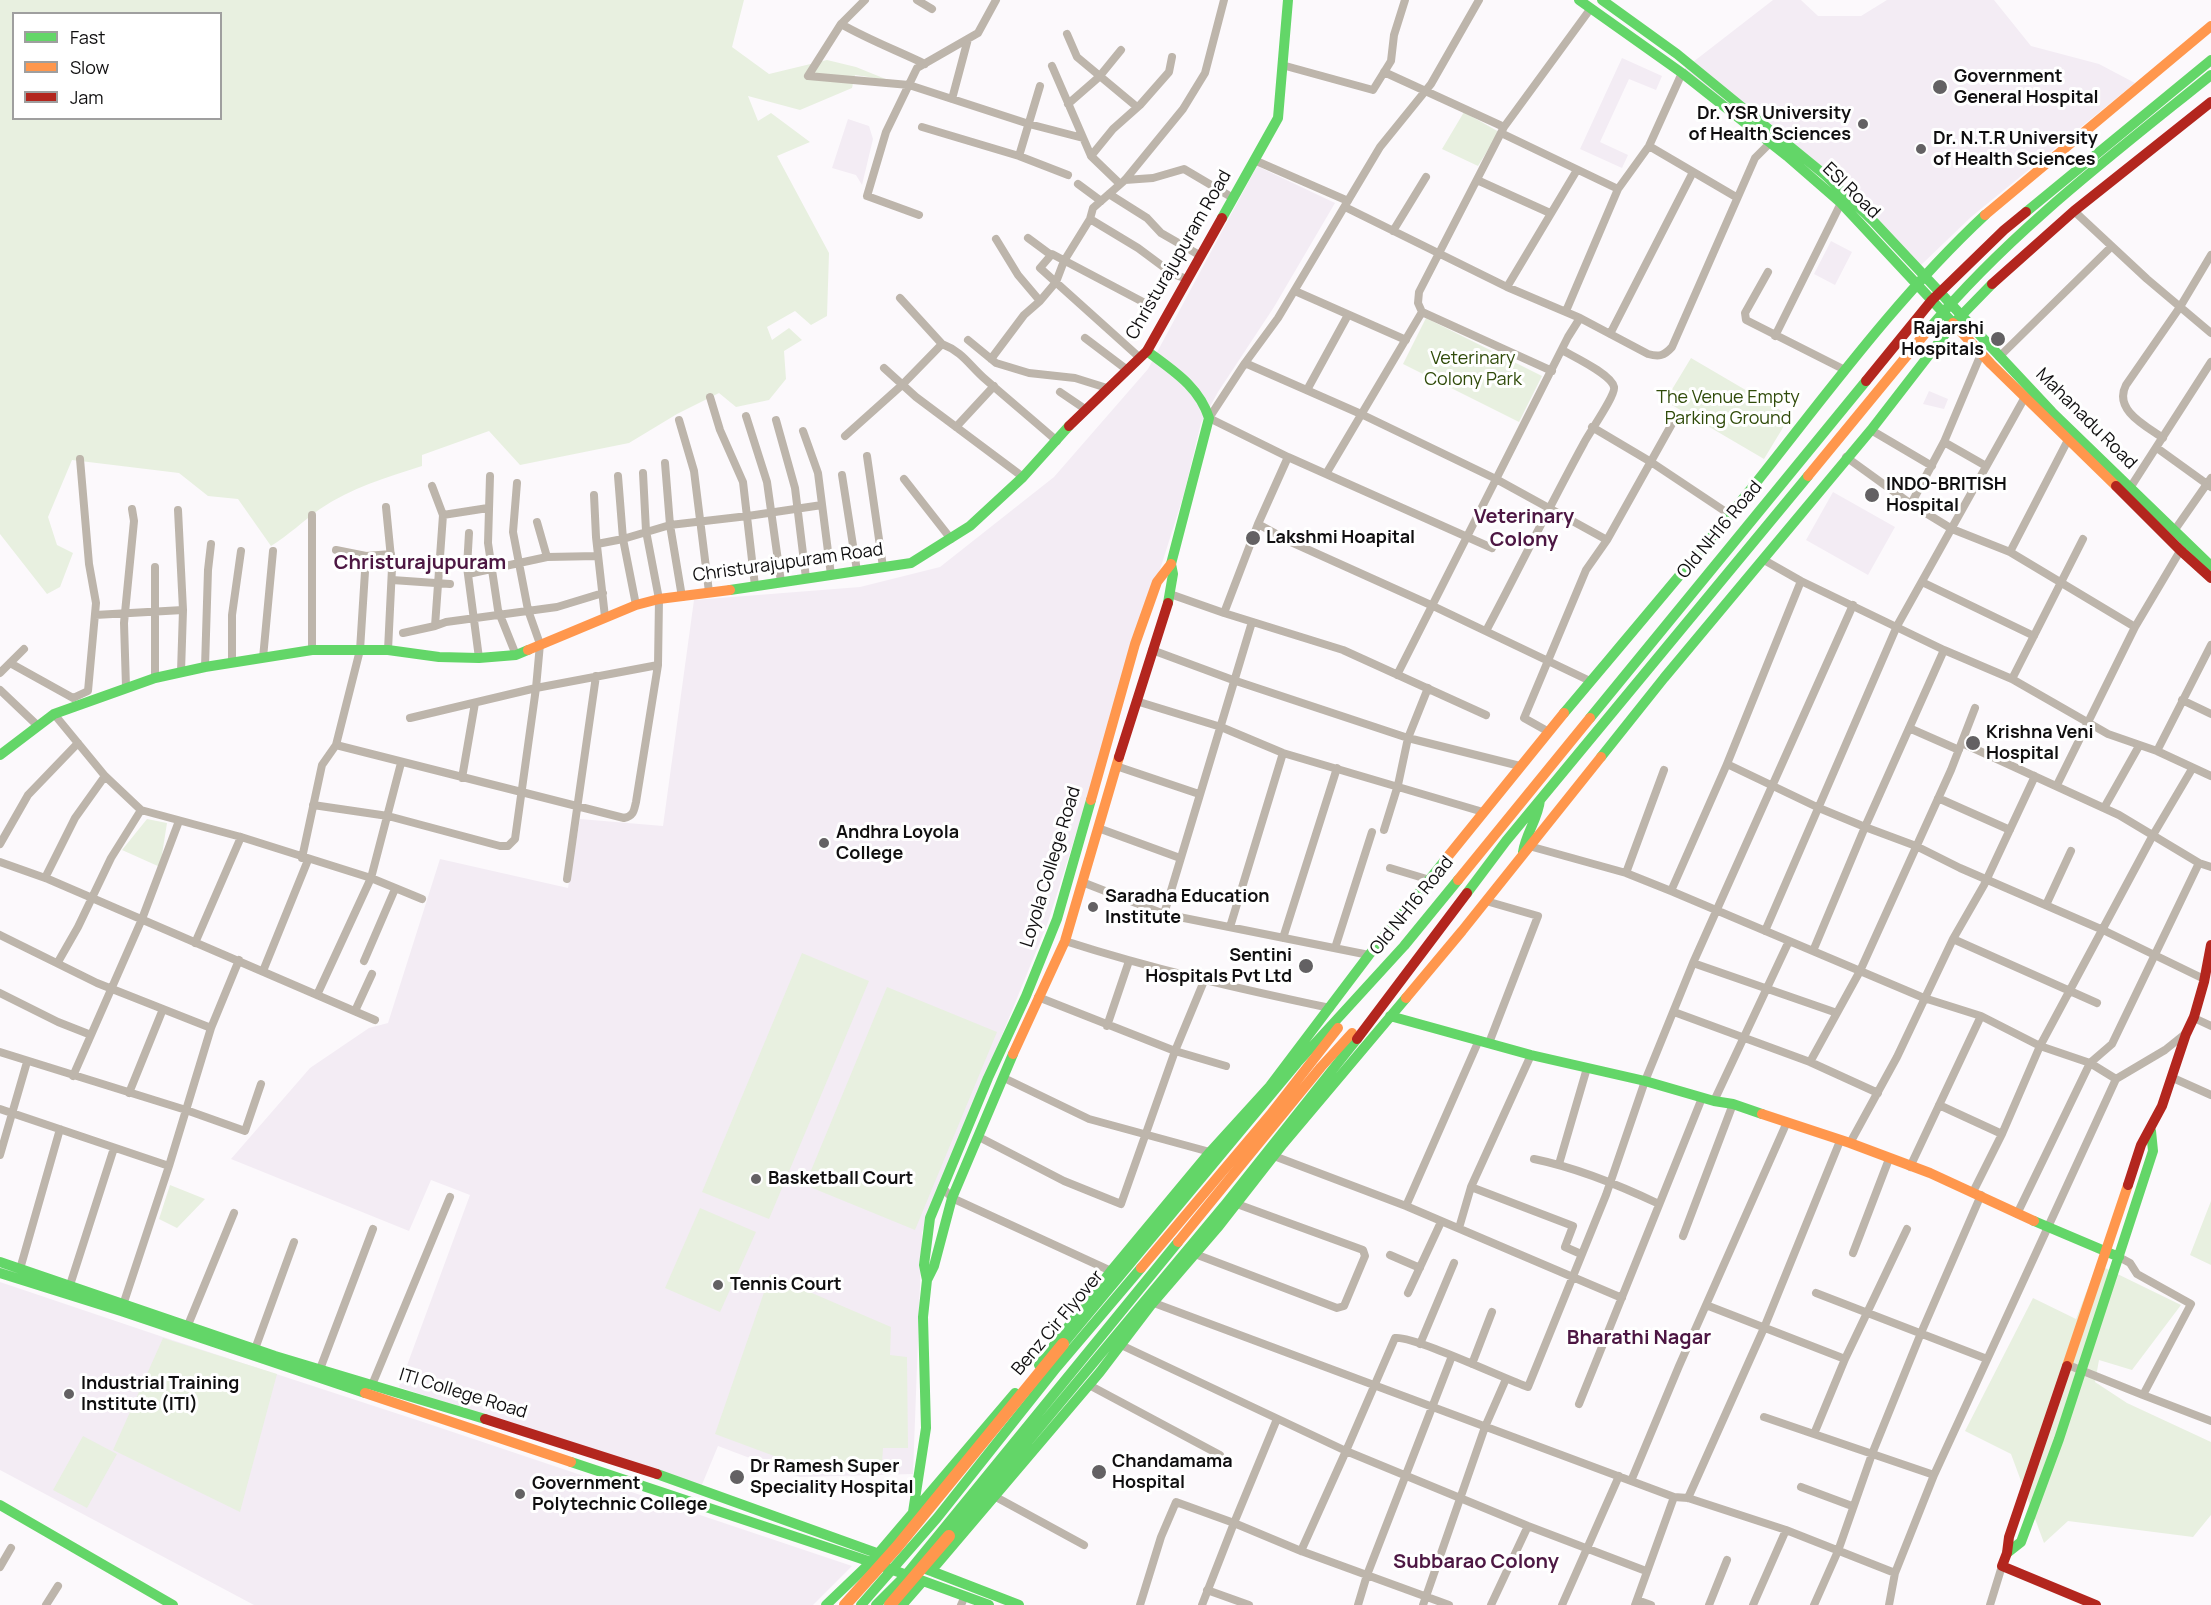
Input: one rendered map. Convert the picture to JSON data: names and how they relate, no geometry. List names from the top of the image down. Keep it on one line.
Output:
{"streets":{"street":["ESI Road","Christurajupuram Road","Mahanadu Road","Old NH16 Road","Loyola College Road","Benz Cir Flyover","ITI College Road"]},"crossings":[["ESI Road","Mahanadu Road"],["ESI Road","Old NH16 Road"],["Mahanadu Road","Old NH16 Road"],["Old NH16 Road","Benz Cir Flyover"]],"districts":["Veterinary Colony","Christurajupuram","Bharathi Nagar","Subbarao Colony"],"parks":["Veterinary Colony Park","The Venue Empty Parking Ground"],"places":["Government General Hospital","Dr. YSR University of Health Sciences","Dr. N.T.R University of Health Sciences","Rajarshi Hospitals","INDO-BRITISH Hospital","Lakshmi Hoapital","Krishna Veni Hospital","Andhra Loyola College","Saradha Education Institute","Sentini Hospitals Pvt Ltd","Basketball Court","Tennis Court","Industrial Training Institute (ITI)","Chandamama Hospital","Dr Ramesh Super Speciality Hospital","Government Polytechnic College"],"legend":["Fast","Slow","Jam"]}
